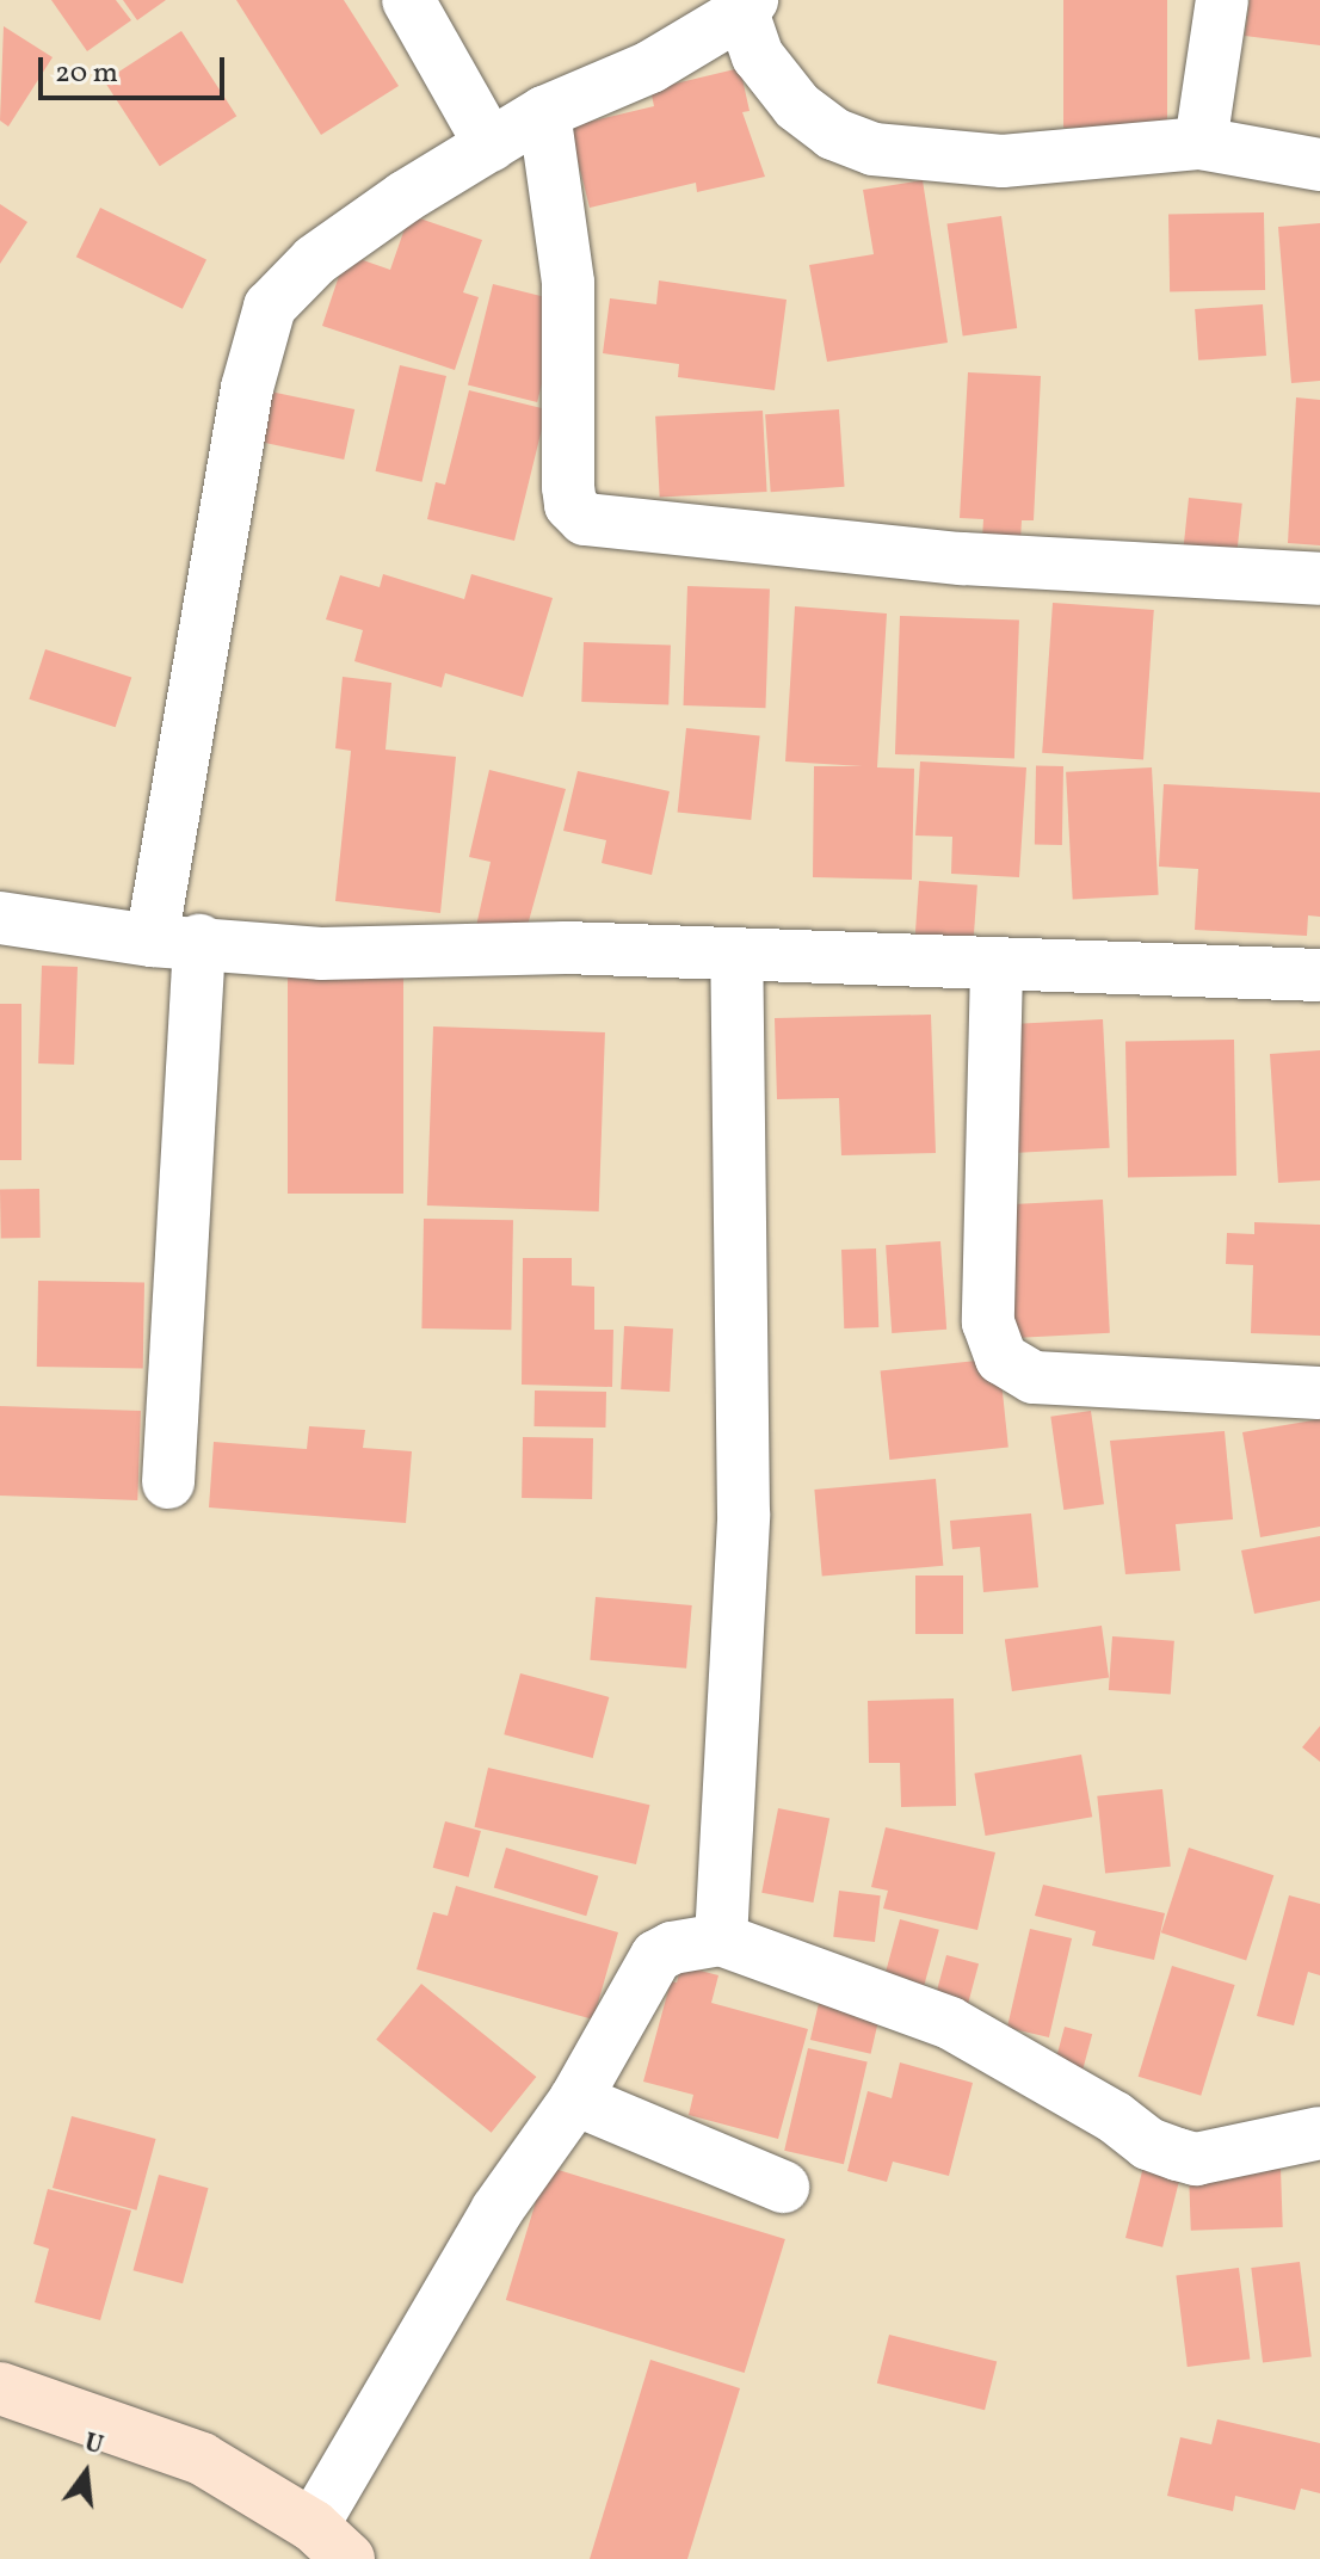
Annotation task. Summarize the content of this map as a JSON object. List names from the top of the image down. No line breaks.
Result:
{"scale_bar":"20 m","north":"top"}
